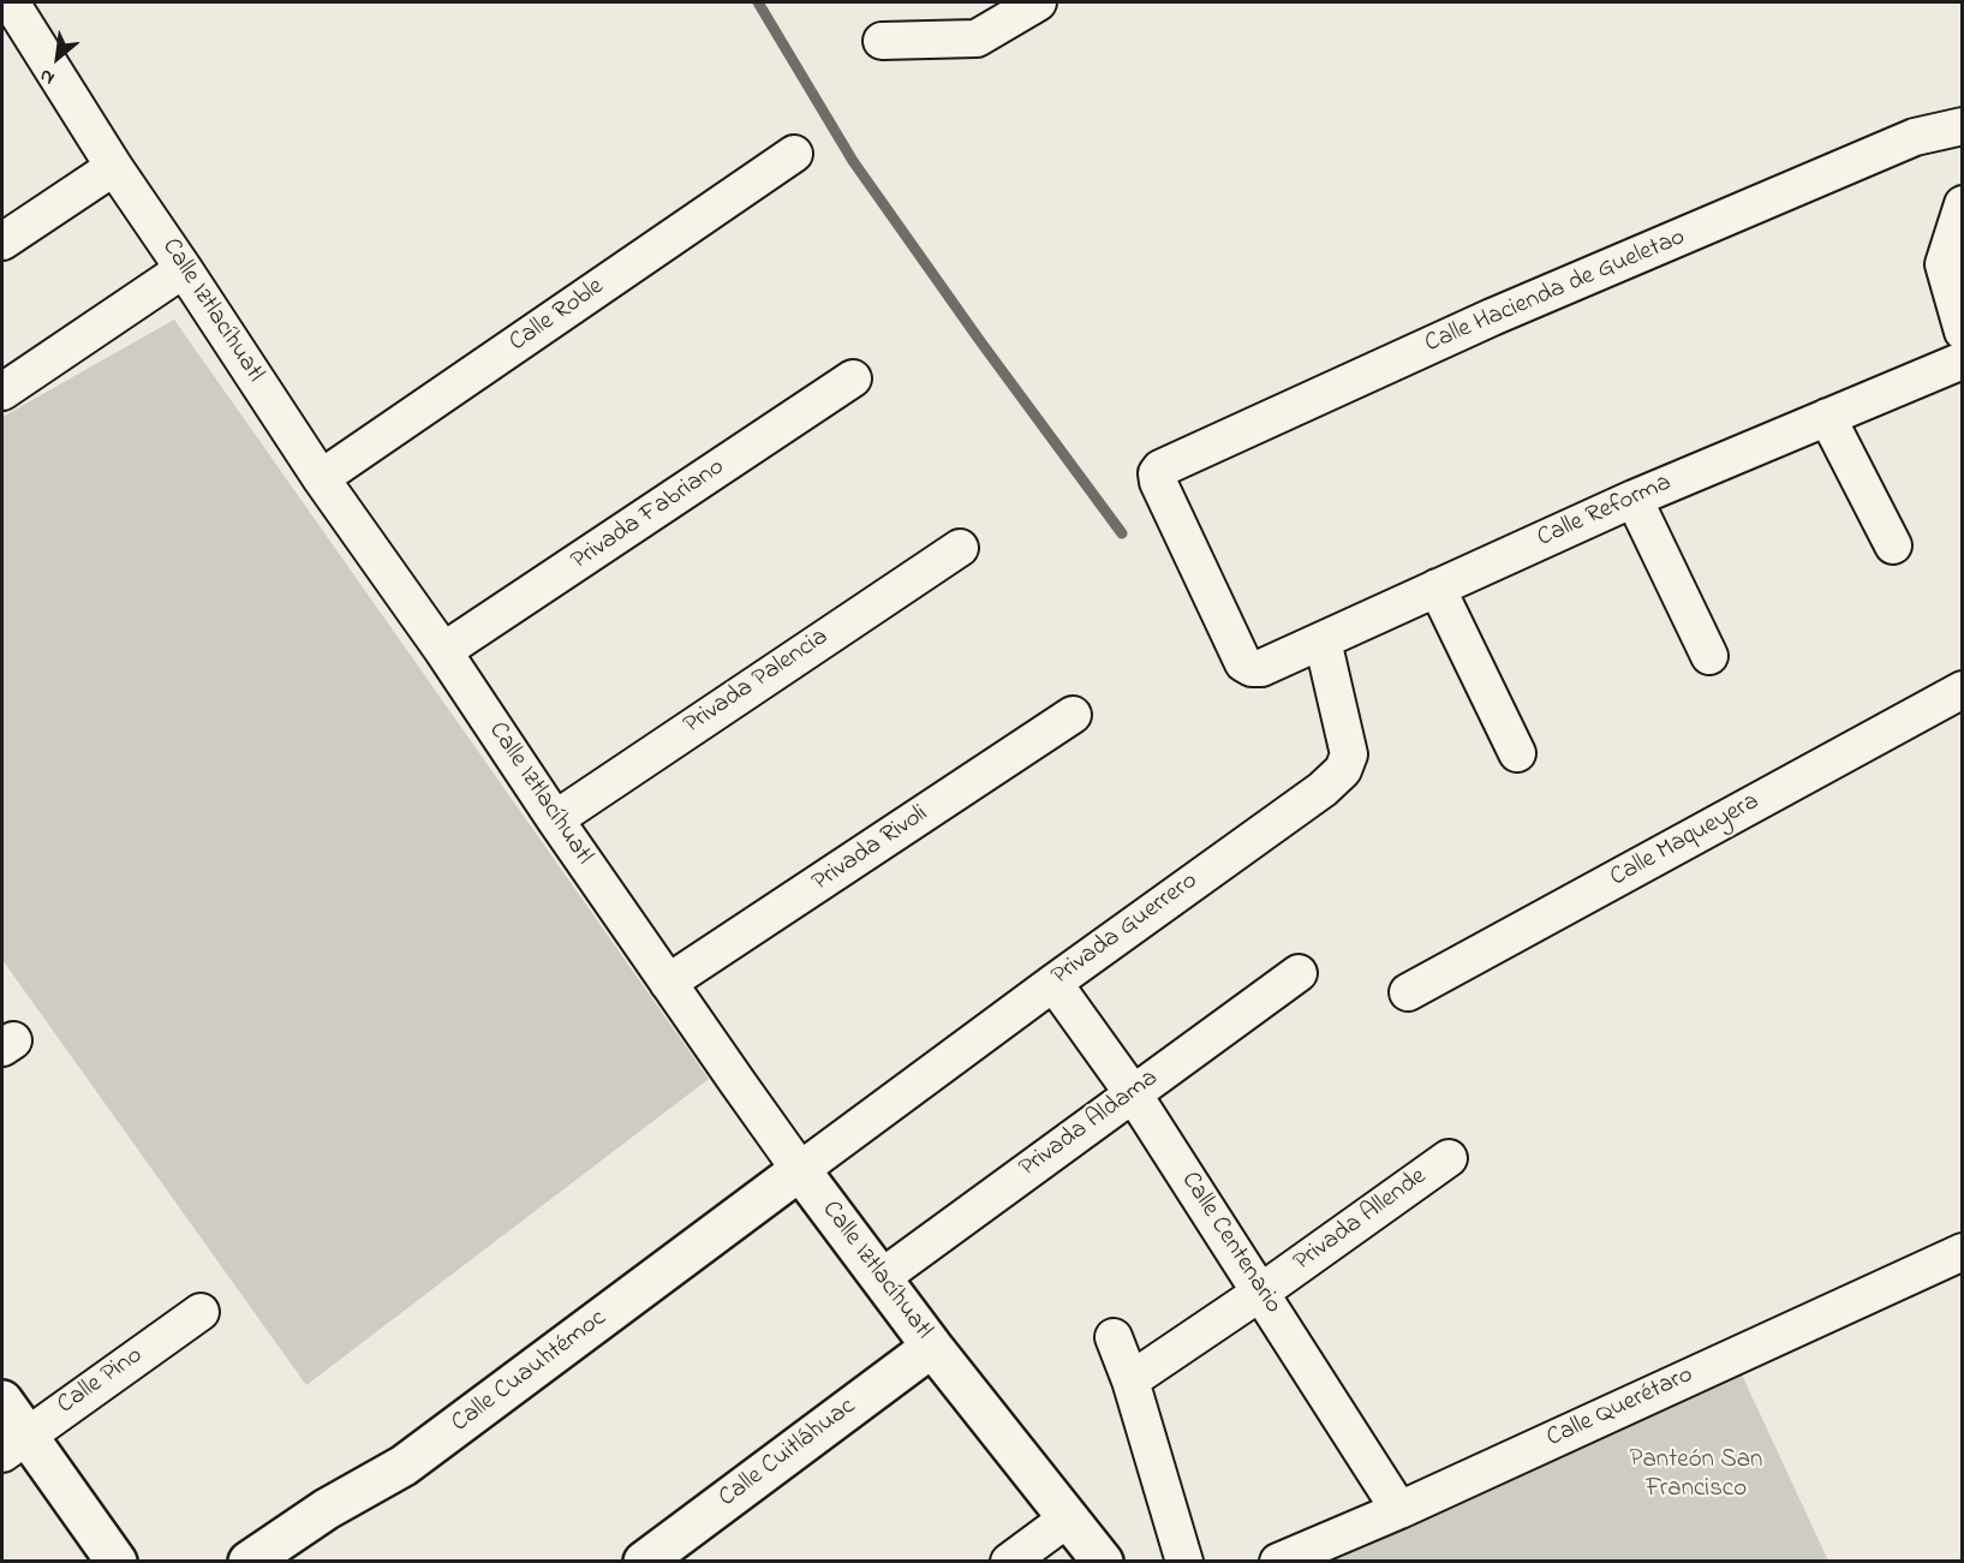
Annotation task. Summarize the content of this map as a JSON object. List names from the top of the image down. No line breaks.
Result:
{"streets":{"street":["Calle Hacienda de Gueletao","Calle Iztlacíhuatl","Calle Roble","Calle Reforma","Privada Fabriano","Privada Palencia","Calle Maqueyera","Privada Rivoli","Privada Guerrero","Privada Aldama","Privada Allende","Calle Centenario","Calle Cuauhtémoc","Calle Pino","Calle Querétaro","Calle Cuitláhuac"]},"crossings":[["Calle Hacienda de Gueletao","Calle Reforma"],["Calle Iztlacíhuatl","Calle Roble"],["Calle Iztlacíhuatl","Privada Fabriano"],["Calle Iztlacíhuatl","Privada Palencia"],["Calle Iztlacíhuatl","Privada Rivoli"],["Calle Iztlacíhuatl","Privada Guerrero"],["Calle Iztlacíhuatl","Privada Aldama"],["Calle Iztlacíhuatl","Calle Cuauhtémoc"],["Calle Iztlacíhuatl","Calle Cuitláhuac"],["Calle Reforma","Privada Guerrero"],["Privada Guerrero","Calle Centenario"],["Privada Guerrero","Calle Cuauhtémoc"],["Privada Aldama","Calle Centenario"],["Privada Allende","Calle Centenario"],["Calle Centenario","Calle Querétaro"]],"parks":["Panteón San Francisco"],"north":"bottom left"}
